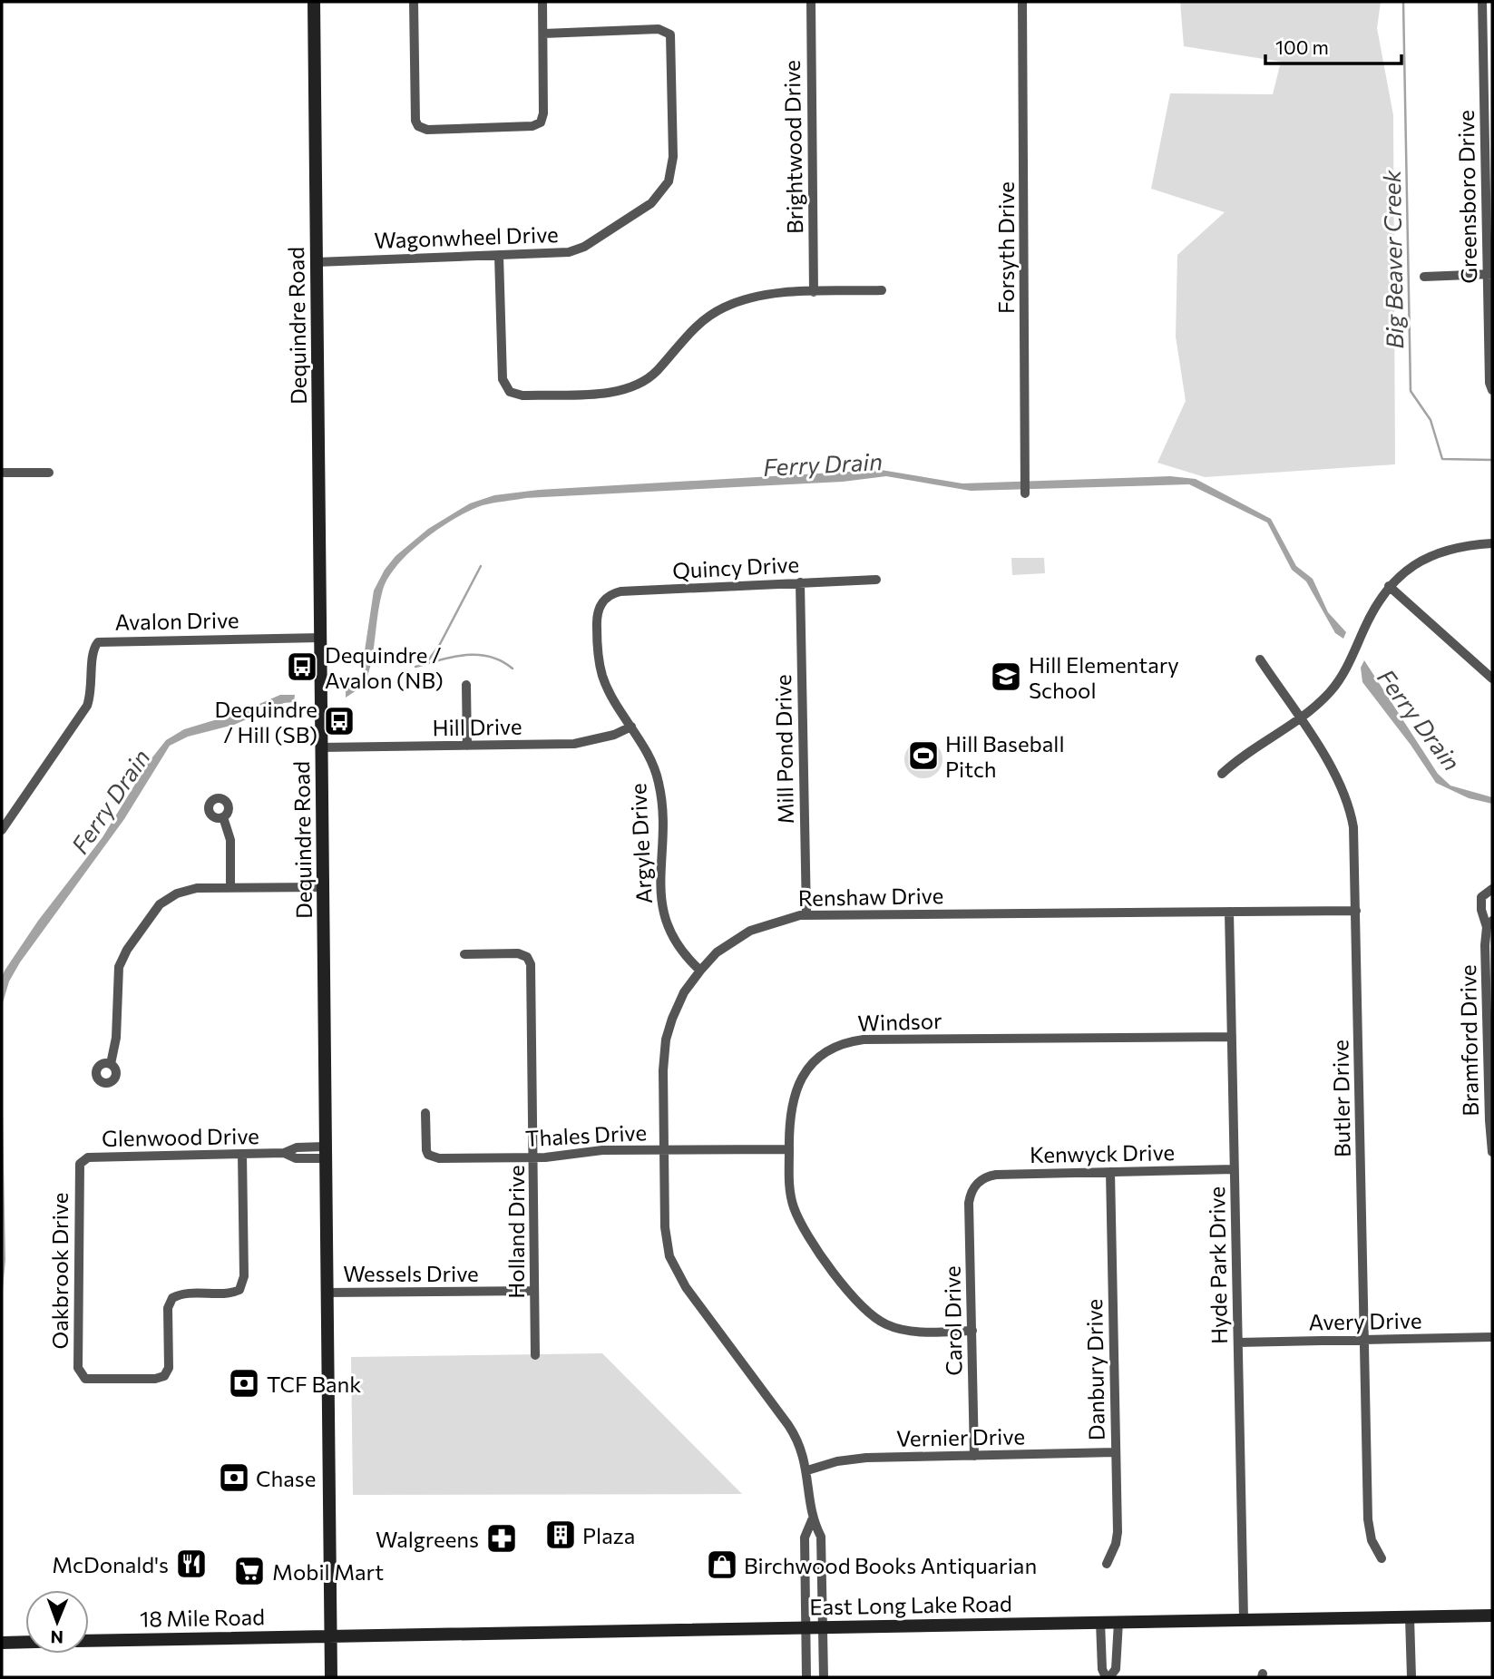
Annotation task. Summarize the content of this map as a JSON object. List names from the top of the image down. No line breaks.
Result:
{"streets":{"main road":["Dequindre Road","East Long Lake Road","18 Mile Road"],"street":["Brightwood Drive","Greensboro Drive","Wagonwheel Drive","Forsyth Drive","Quincy Drive","Avalon Drive","Hill Drive","Mill Pond Drive","Argyle Drive","Renshaw Drive","Windsor","Bramford Drive","Butler Drive","Thales Drive","Glenwood Drive","Kenwyck Drive","Holland Drive","Hyde Park Drive","Oakbrook Drive","Wessels Drive","Carol Drive","Avery Drive","Danbury Drive","Vernier Drive"]},"crossings":[["Wagonwheel Drive","Dequindre Road"],["Dequindre Road","Avalon Drive"],["Dequindre Road","Hill Drive"],["Dequindre Road","Glenwood Drive"],["Dequindre Road","Wessels Drive"],["Dequindre Road","East Long Lake Road"],["Dequindre Road","18 Mile Road"],["Quincy Drive","Mill Pond Drive"],["Quincy Drive","Argyle Drive"],["Hill Drive","Argyle Drive"],["Mill Pond Drive","Renshaw Drive"],["Argyle Drive","Renshaw Drive"],["Renshaw Drive","Butler Drive"],["Renshaw Drive","Thales Drive"],["Renshaw Drive","Hyde Park Drive"],["Renshaw Drive","Vernier Drive"],["Renshaw Drive","East Long Lake Road"],["Windsor","Thales Drive"],["Windsor","Hyde Park Drive"],["Windsor","Carol Drive"],["Butler Drive","Avery Drive"],["Thales Drive","Holland Drive"],["Glenwood Drive","Oakbrook Drive"],["Kenwyck Drive","Hyde Park Drive"],["Kenwyck Drive","Carol Drive"],["Kenwyck Drive","Danbury Drive"],["Holland Drive","Wessels Drive"],["Hyde Park Drive","Avery Drive"],["Hyde Park Drive","East Long Lake Road"],["Carol Drive","Vernier Drive"],["Danbury Drive","Vernier Drive"],["East Long Lake Road","18 Mile Road"]],"water":["Big Beaver Creek","Ferry Drain"],"places":{"bus stop":["Dequindre / Avalon (NB)","Dequindre / Hill (SB)"],"school or university":["Hill Elementary School"],"sports":["Hill Baseball Pitch"],"bank":["TCF Bank","Chase"],"building":["Plaza"],"pharmacy":["Walgreens"],"restaurant":["McDonald's"],"shop":["Birchwood Books Antiquarian"],"supermarket":["Mobil Mart"]},"scale_bar":"100 m","north":"bottom"}
